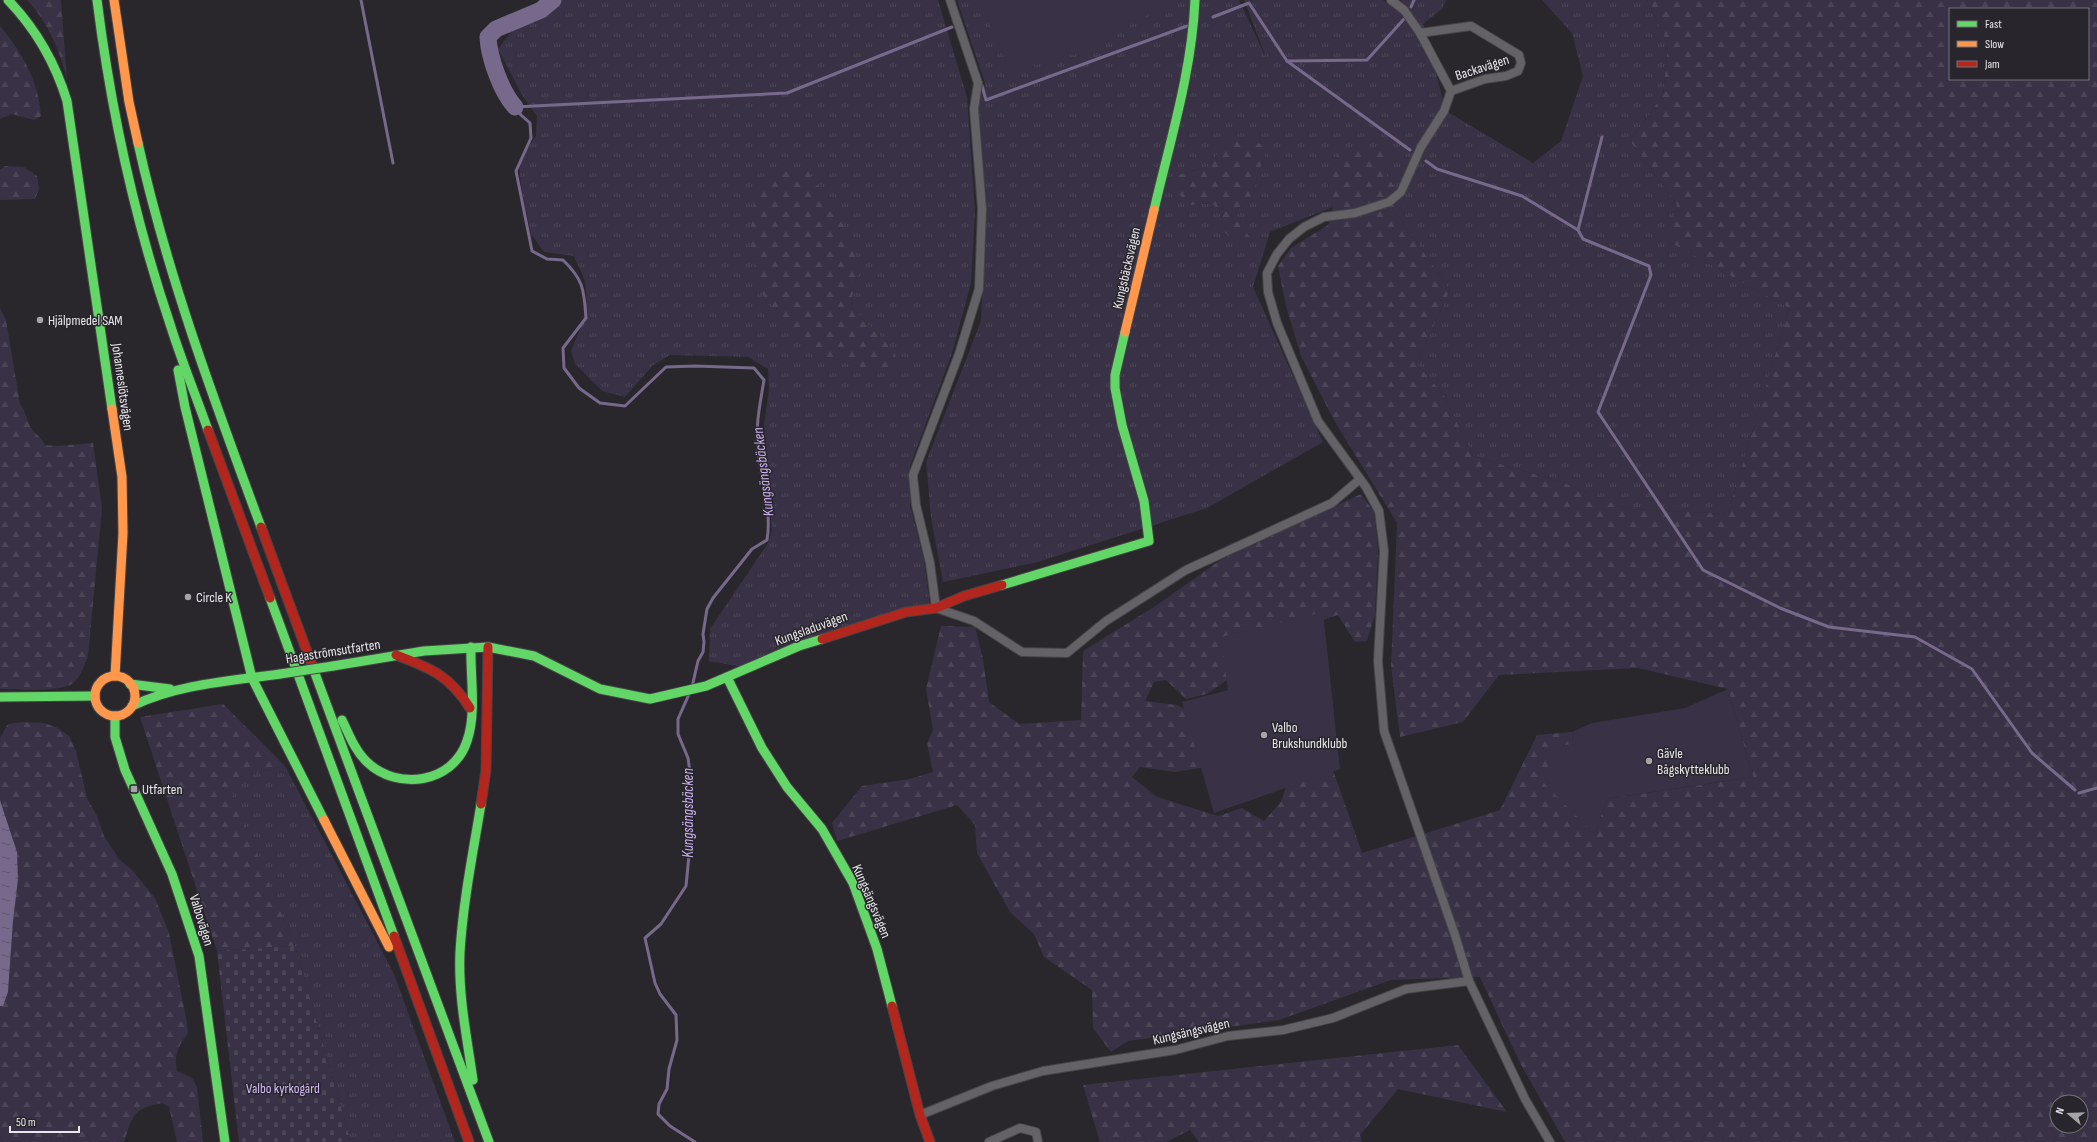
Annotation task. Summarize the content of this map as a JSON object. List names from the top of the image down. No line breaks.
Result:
{"streets":{"main road":["Kungsbäcksvägen","Johanneslötsvägen","Kungsladuvägen","Hagaströmsutfarten","Kungsängsvägen","Valbovägen"],"street":["Backavägen"]},"crossings":[["Kungsbäcksvägen","Kungsladuvägen"],["Johanneslötsvägen","Hagaströmsutfarten"],["Johanneslötsvägen","Valbovägen"],["Kungsladuvägen","Hagaströmsutfarten"],["Kungsladuvägen","Kungsängsvägen"],["Hagaströmsutfarten","Valbovägen"]],"water":["Kungsängsbäcken"],"parks":["Valbo kyrkogård"],"places":{"other":["Hjälpmedel SAM","Circle K","Valbo Brukshundklubb","Gävle Bågskytteklubb"],"transit":["Utfarten"]},"legend":["Fast","Slow","Jam"],"scale_bar":"50 m","north":"left"}
